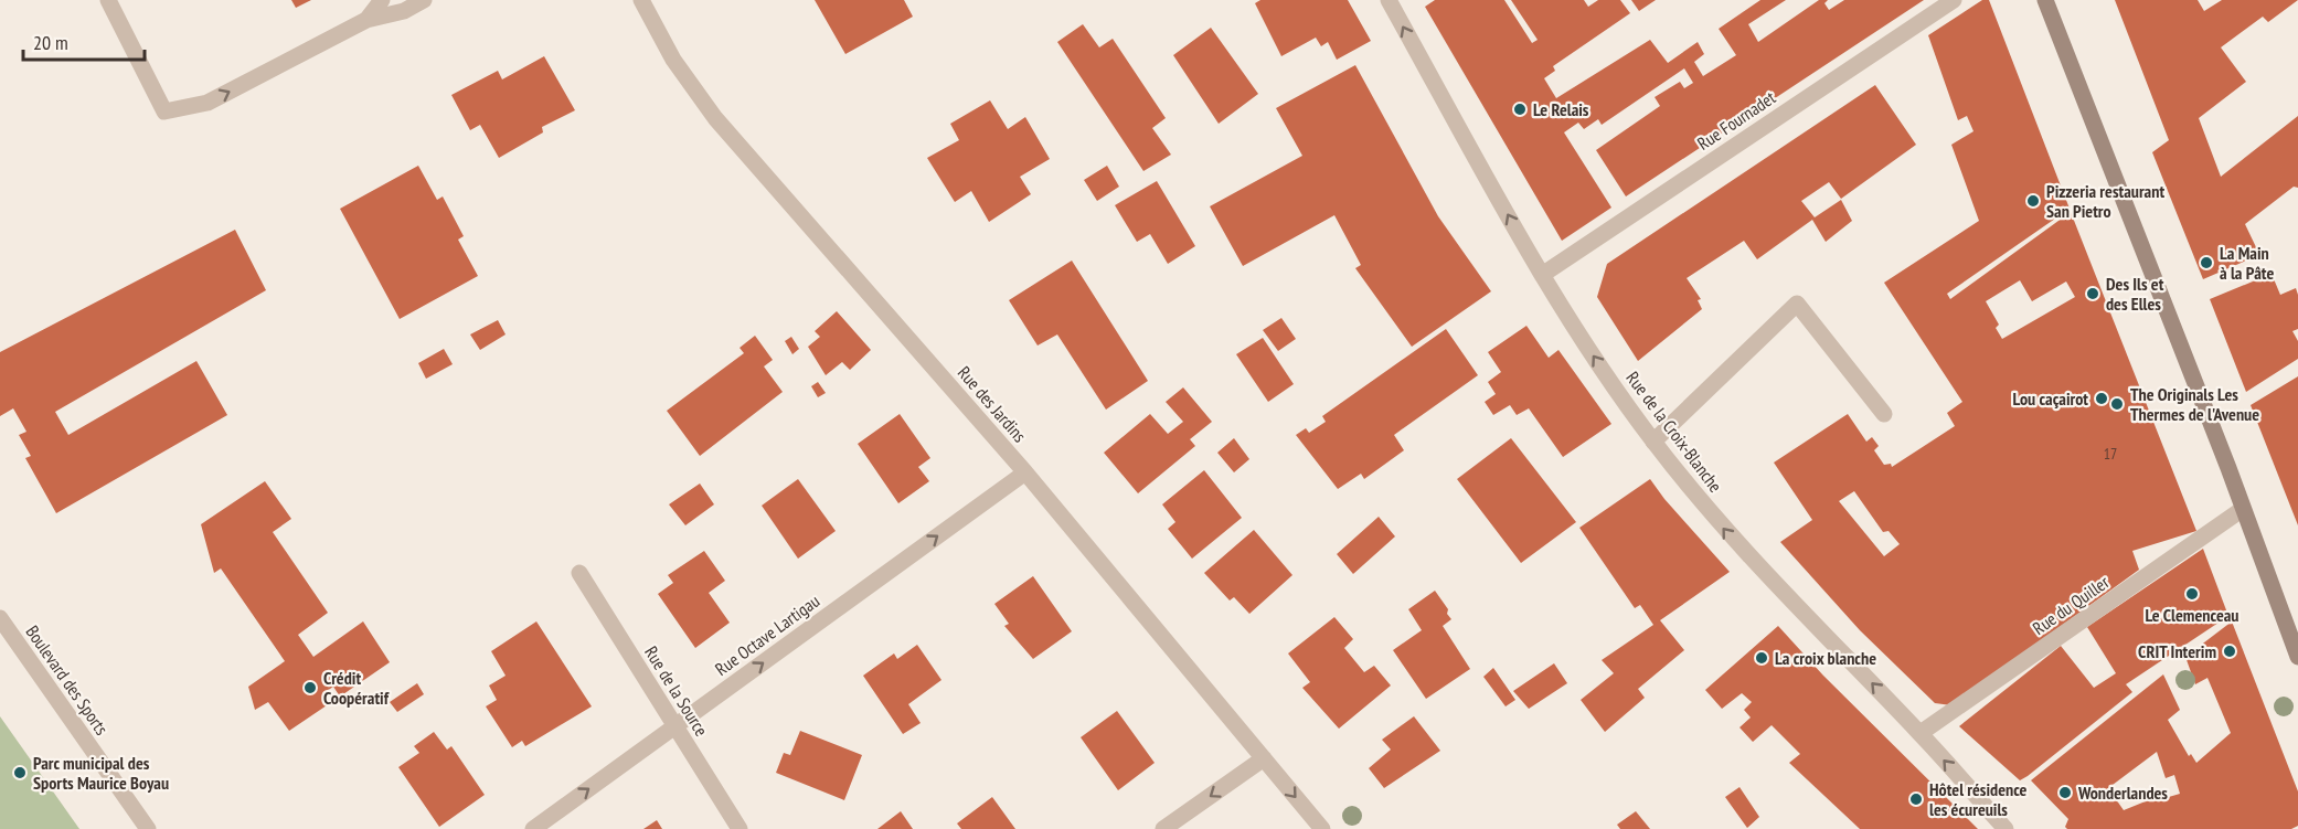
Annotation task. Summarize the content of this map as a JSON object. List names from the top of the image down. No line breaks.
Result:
{"streets":{"street":["Rue Fournadet","Rue des Jardins","Rue de la Croix-Blanche","Rue du Quiller","Rue Octave Lartigau","Boulevard des Sports","Rue de la Source"]},"crossings":[["Rue Fournadet","Rue de la Croix-Blanche"],["Rue des Jardins","Rue Octave Lartigau"],["Rue de la Croix-Blanche","Rue du Quiller"],["Rue Octave Lartigau","Rue de la Source"]],"one_way":["Rue de la Croix-Blanche","Rue Octave Lartigau"],"places":["Le Relais","Pizzeria restaurant San Pietro","La Main à la Pâte","Des Ils et des Elles","Lou caçairot","The Originals Les Thermes de l'Avenue","Le Clemenceau","CRIT Interim","La croix blanche","Crédit Coopératif","Parc municipal des Sports Maurice Boyau","Wonderlandes","Hôtel résidence les écureuils"],"house_numbers":["17"],"scale_bar":"20 m"}
